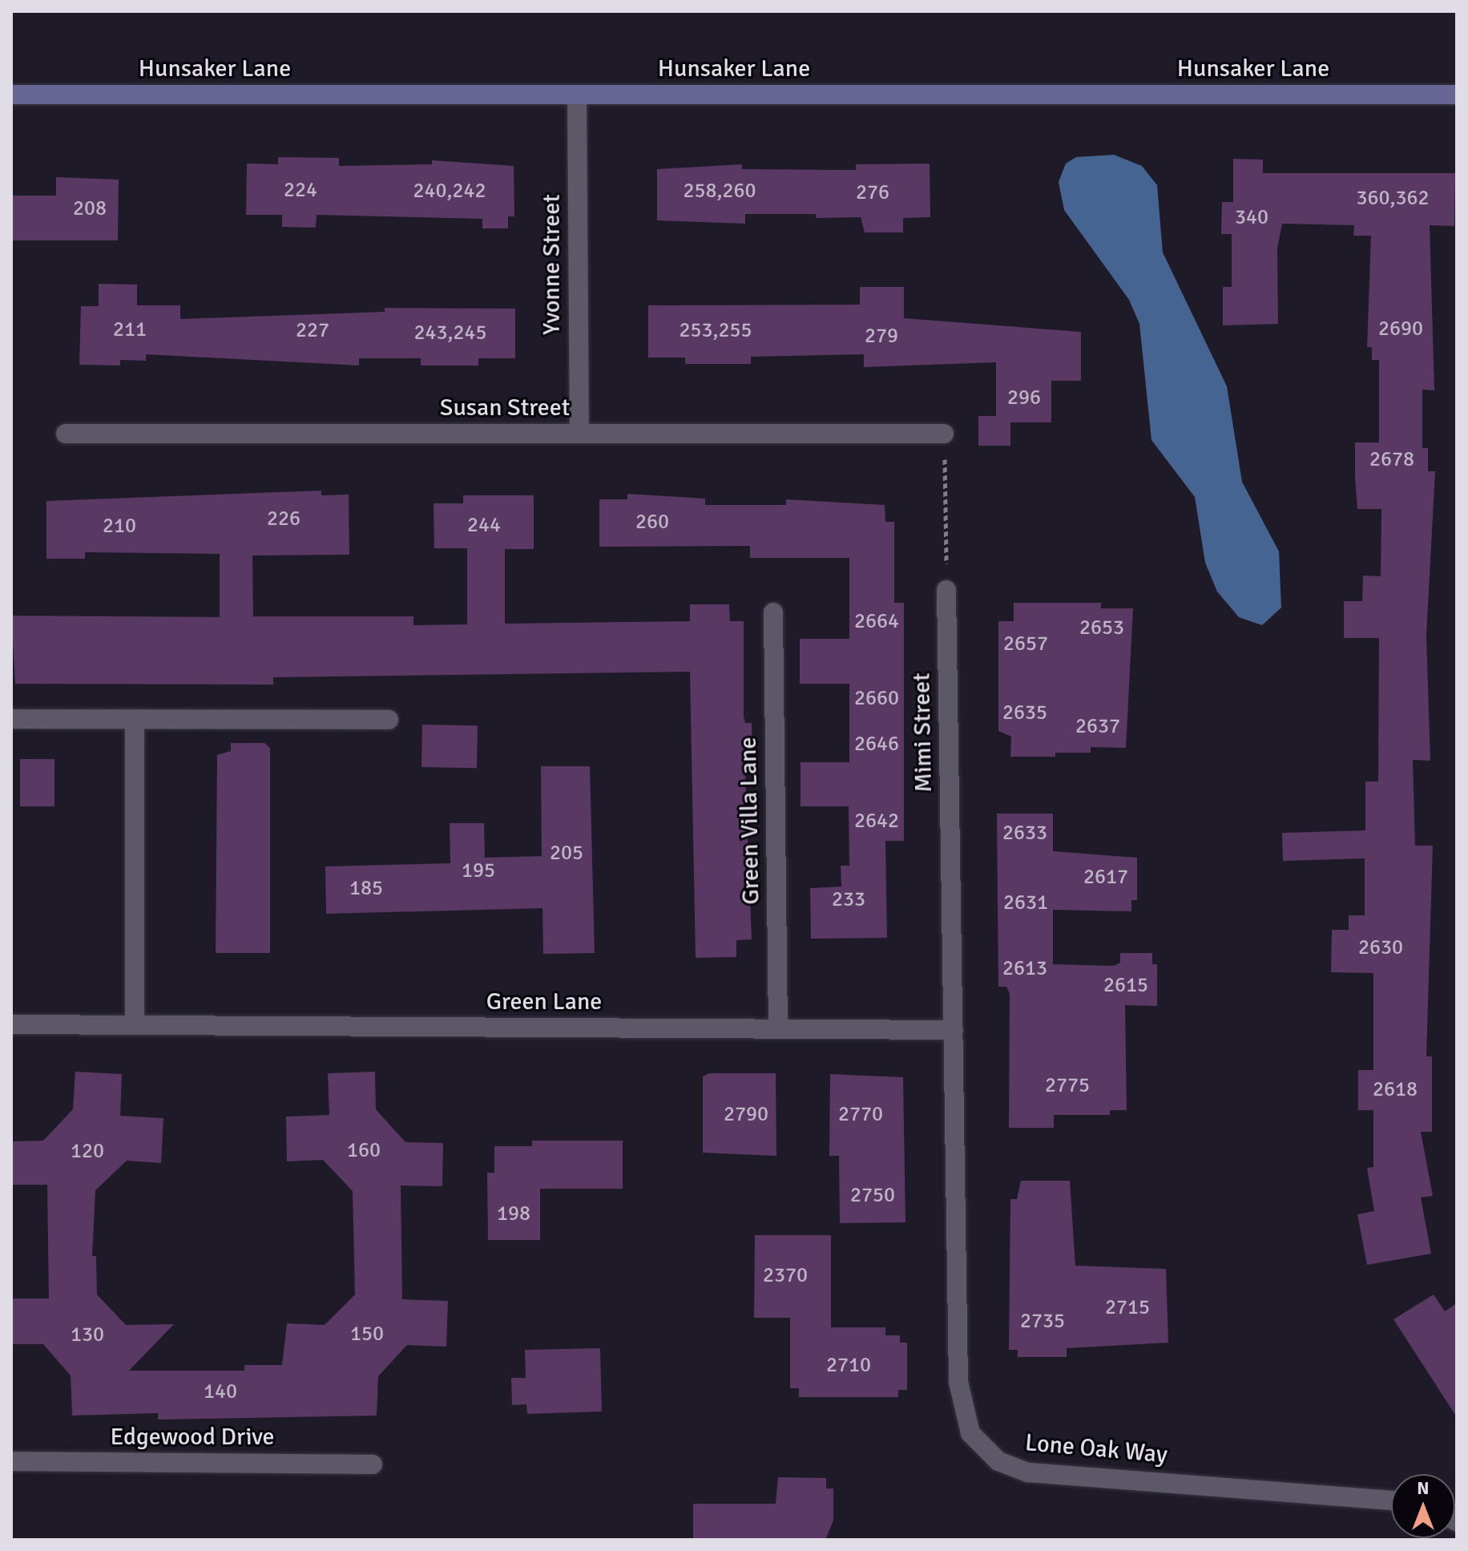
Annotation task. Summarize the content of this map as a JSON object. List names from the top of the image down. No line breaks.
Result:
{"streets":{"street":["Hunsaker Lane","Yvonne Street","Susan Street","Mimi Street","Green Villa Lane","Green Lane","Edgewood Drive","Lone Oak Way"]},"crossings":[["Hunsaker Lane","Yvonne Street"],["Yvonne Street","Susan Street"],["Mimi Street","Green Lane"],["Mimi Street","Lone Oak Way"],["Green Villa Lane","Green Lane"],["Green Lane","Lone Oak Way"]],"house_numbers":["224","240,242","258,260","276","360,362","208","340","2690","211","227","253,255","243,245","279","296","2678","226","260","244","210","2664","2653","2657","2660","2635","2637","2646","2642","2633","205","195","2617","185","233","2631","2630","2613","2615","2775","2618","2790","2770","160","120","2750","198","2370","2715","2735","150","130","2710","140"],"north":"top"}
